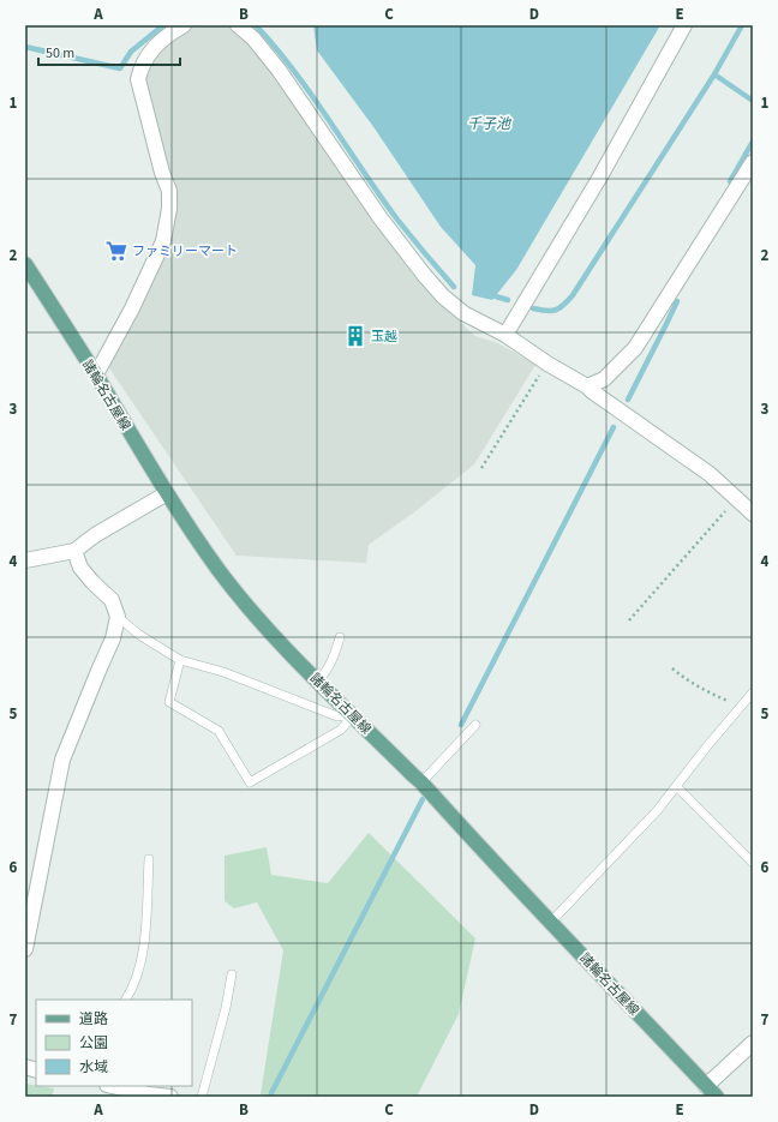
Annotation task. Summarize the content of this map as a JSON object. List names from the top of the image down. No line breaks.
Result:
{"streets":{"main road":["諸輪名古屋線"]},"water":["千子池"],"places":{"supermarket":["ファミリーマート"],"building":["玉越"]},"legend":["道路","公園","水域"],"scale_bar":"50 m","grid":{"columns":["A","B","C","D","E"],"rows":["1","2","3","4","5","6","7"]}}
